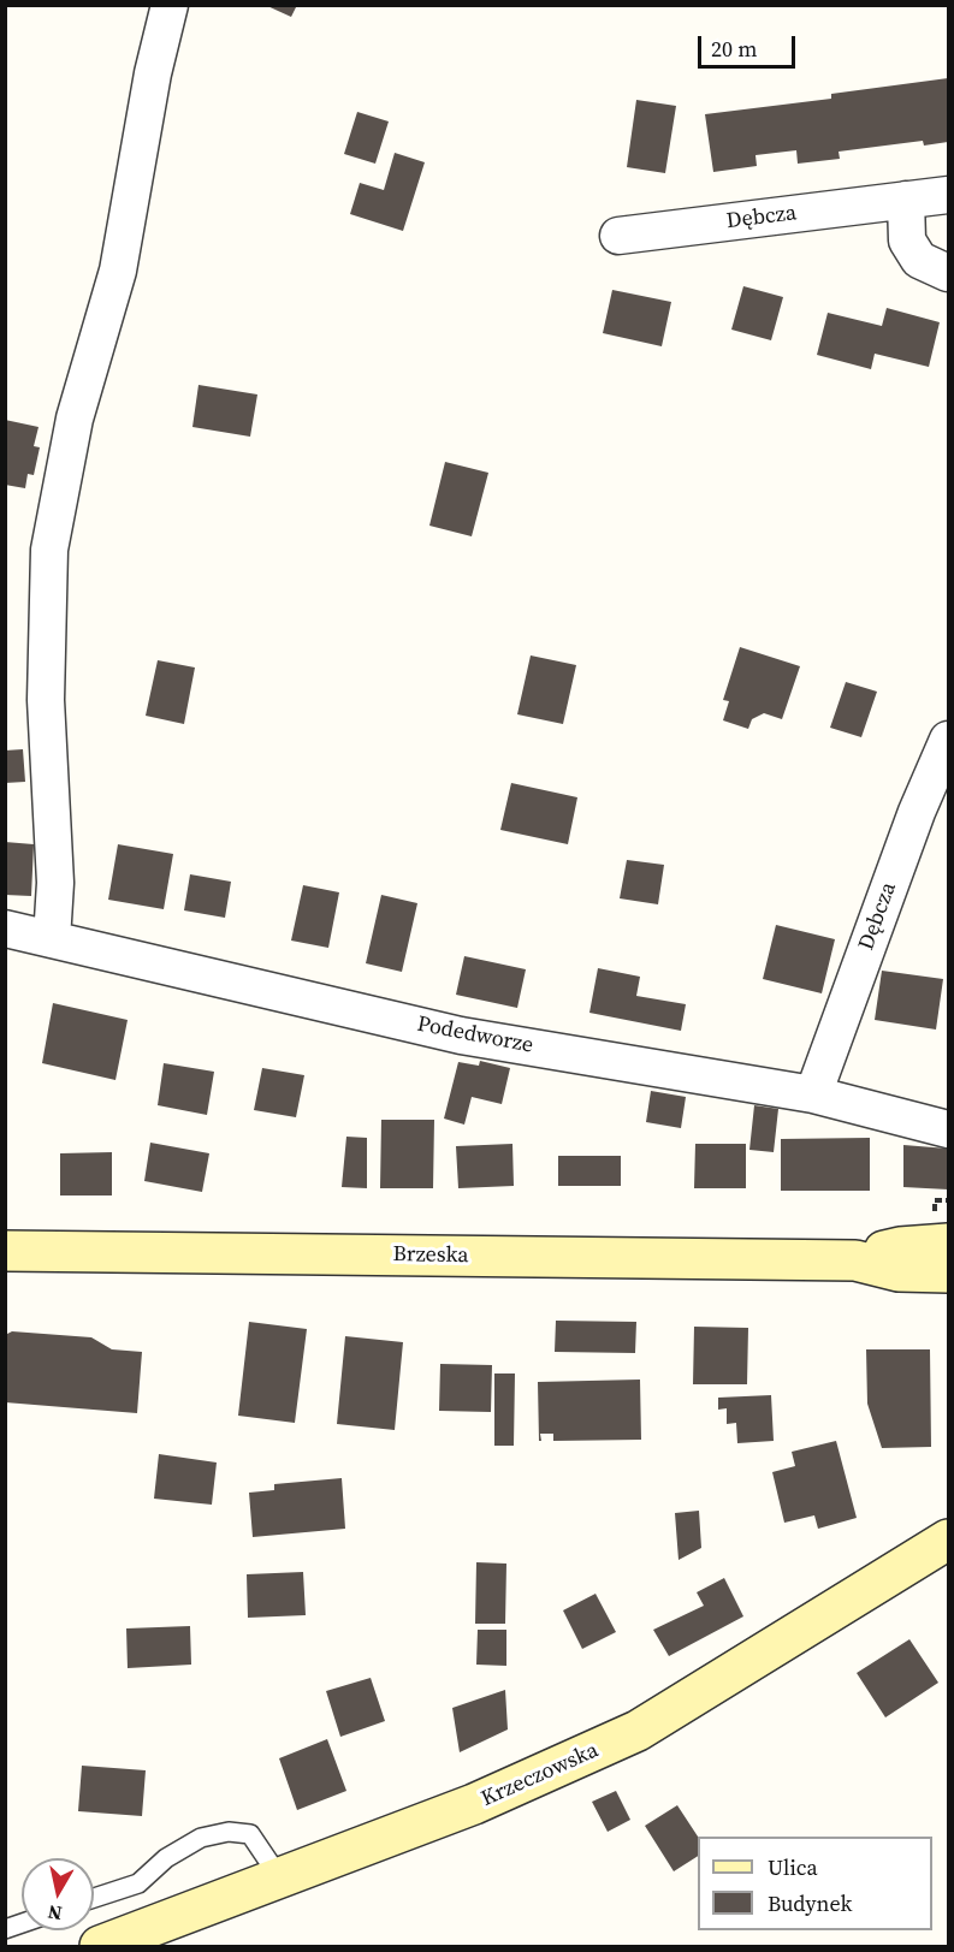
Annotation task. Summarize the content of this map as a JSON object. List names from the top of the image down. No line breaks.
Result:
{"streets":{"main road":["Brzeska","Krzeczowska"],"street":["Dębcza","Podedworze"]},"crossings":[["Dębcza","Podedworze"]],"legend":["Ulica","Budynek"],"scale_bar":"20 m","north":"bottom"}
